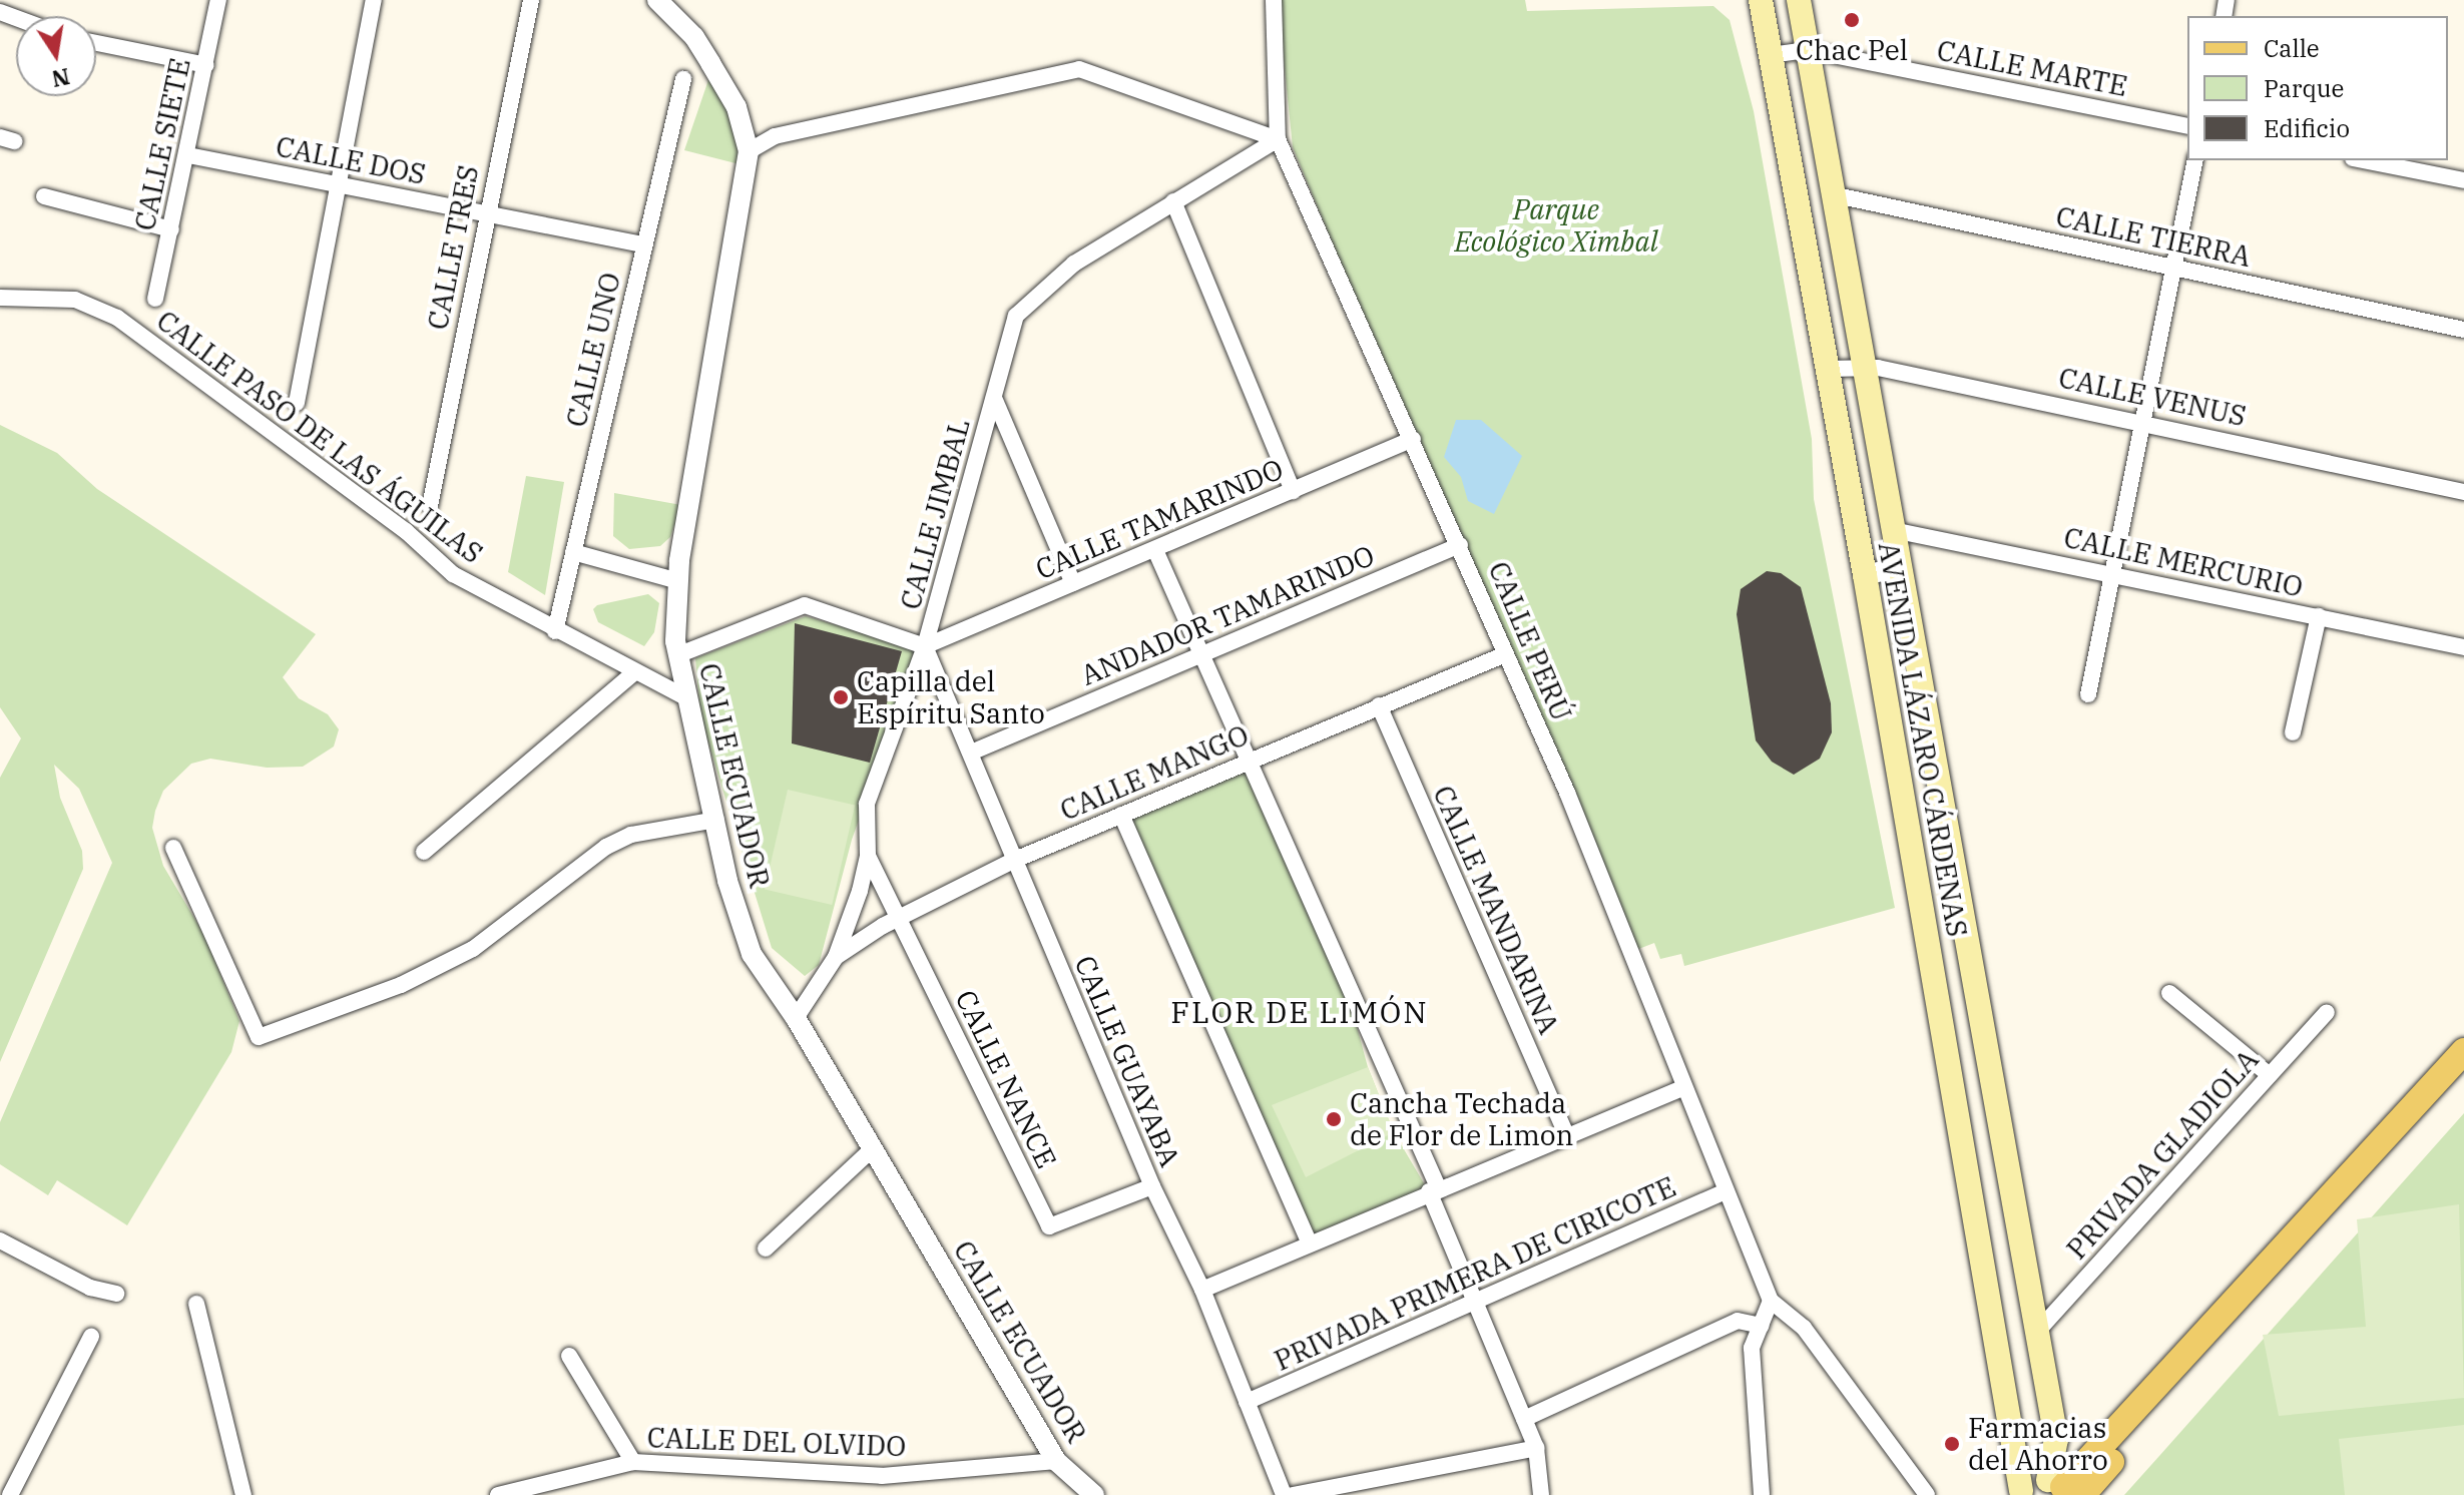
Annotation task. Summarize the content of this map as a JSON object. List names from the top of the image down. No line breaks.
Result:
{"streets":{"main road":["AVENIDA LÁZARO CÁRDENAS"],"street":["CALLE MARTE","CALLE SIETE","CALLE DOS","CALLE TIERRA","CALLE TRES","CALLE UNO","CALLE VENUS","CALLE PASO DE LAS ÁGUILAS","CALLE JIMBAL","CALLE TAMARINDO","CALLE MERCURIO","ANDADOR TAMARINDO","CALLE PERÚ","CALLE MANGO","CALLE ECUADOR","CALLE MANDARINA","CALLE GUAYABA","CALLE NANCE","PRIVADA GLADIOLA","PRIVADA PRIMERA DE CIRICOTE","CALLE DEL OLVIDO"]},"crossings":[["CALLE MARTE","AVENIDA LÁZARO CÁRDENAS"],["CALLE SIETE","CALLE DOS"],["CALLE DOS","CALLE TRES"],["CALLE DOS","CALLE UNO"],["CALLE TIERRA","AVENIDA LÁZARO CÁRDENAS"],["CALLE UNO","CALLE PASO DE LAS ÁGUILAS"],["CALLE VENUS","AVENIDA LÁZARO CÁRDENAS"],["CALLE PASO DE LAS ÁGUILAS","CALLE ECUADOR"],["CALLE JIMBAL","CALLE TAMARINDO"],["CALLE JIMBAL","CALLE PERÚ"],["CALLE JIMBAL","CALLE MANGO"],["CALLE JIMBAL","CALLE ECUADOR"],["CALLE JIMBAL","CALLE GUAYABA"],["CALLE JIMBAL","CALLE NANCE"],["CALLE TAMARINDO","CALLE PERÚ"],["CALLE TAMARINDO","CALLE GUAYABA"],["CALLE MERCURIO","AVENIDA LÁZARO CÁRDENAS"],["ANDADOR TAMARINDO","CALLE PERÚ"],["ANDADOR TAMARINDO","CALLE GUAYABA"],["CALLE PERÚ","CALLE MANGO"],["CALLE PERÚ","PRIVADA PRIMERA DE CIRICOTE"],["AVENIDA LÁZARO CÁRDENAS","PRIVADA GLADIOLA"],["CALLE MANGO","CALLE MANDARINA"],["CALLE MANGO","CALLE GUAYABA"],["CALLE MANGO","CALLE NANCE"],["CALLE ECUADOR","CALLE DEL OLVIDO"],["CALLE GUAYABA","CALLE NANCE"],["CALLE GUAYABA","PRIVADA PRIMERA DE CIRICOTE"]],"districts":["FLOR DE LIMÓN"],"parks":["Parque Ecológico Ximbal"],"places":["Chac Pel","Capilla del Espíritu Santo","Cancha Techada de Flor de Limon","Farmacias del Ahorro"],"legend":["Calle","Parque","Edificio"],"north":"bottom"}
